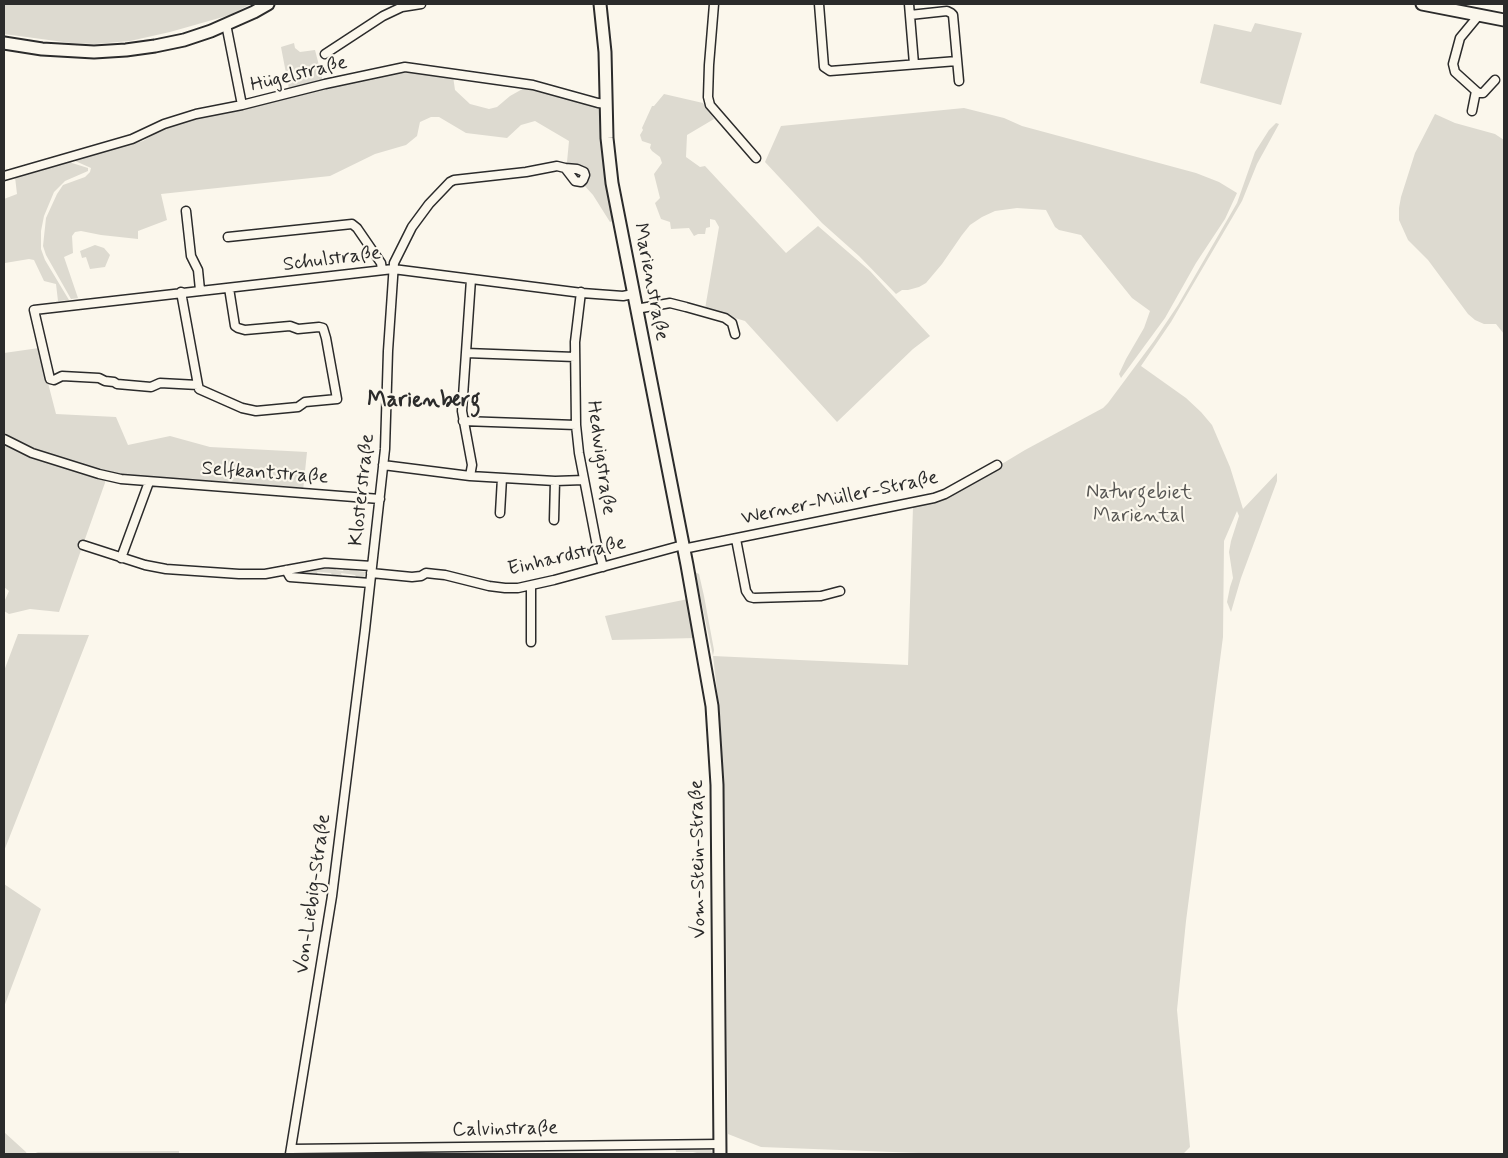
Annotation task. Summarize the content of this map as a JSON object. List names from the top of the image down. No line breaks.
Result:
{"streets":{"main road":["Marienstraße","Vom-Stein-Straße"],"street":["Hügelstraße","Schulstraße","Hedwigstraße","Selfkantstraße","Klosterstraße","Werner-Müller-Straße","Einhardstraße","Von-Liebig-Straße","Calvinstraße"]},"crossings":[["Hügelstraße","Marienstraße"],["Schulstraße","Marienstraße"],["Schulstraße","Hedwigstraße"],["Schulstraße","Klosterstraße"],["Marienstraße","Werner-Müller-Straße"],["Marienstraße","Einhardstraße"],["Marienstraße","Vom-Stein-Straße"],["Hedwigstraße","Einhardstraße"],["Selfkantstraße","Klosterstraße"],["Klosterstraße","Einhardstraße"],["Klosterstraße","Von-Liebig-Straße"],["Werner-Müller-Straße","Einhardstraße"],["Vom-Stein-Straße","Calvinstraße"],["Von-Liebig-Straße","Calvinstraße"]],"districts":["Marienberg"],"parks":["Naturgebiet Mariental"]}
